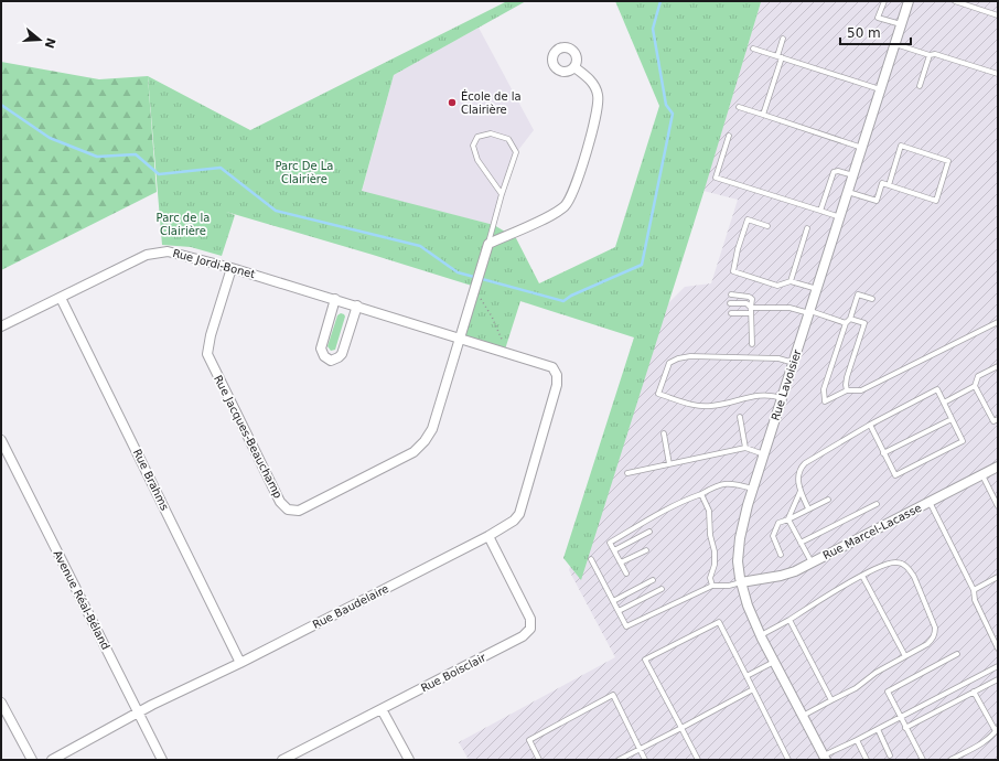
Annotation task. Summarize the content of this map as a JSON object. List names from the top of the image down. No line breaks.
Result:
{"streets":{"street":["Rue Jordi-Bonet","Rue Lavoisier","Rue Jacques-Beauchamp","Rue Brahms","Rue Marcel-Lacasse","Avenue Réal-Béland","Rue Baudelaire","Rue Boisclair"]},"crossings":[["Rue Jordi-Bonet","Rue Jacques-Beauchamp"],["Rue Jordi-Bonet","Rue Brahms"],["Rue Jordi-Bonet","Rue Baudelaire"],["Rue Lavoisier","Rue Marcel-Lacasse"],["Rue Brahms","Rue Baudelaire"],["Avenue Réal-Béland","Rue Baudelaire"],["Rue Baudelaire","Rue Boisclair"]],"parks":["Parc De La Clairière","Parc de la Clairière"],"places":["École de la Clairière"],"scale_bar":"50 m","north":"right"}
